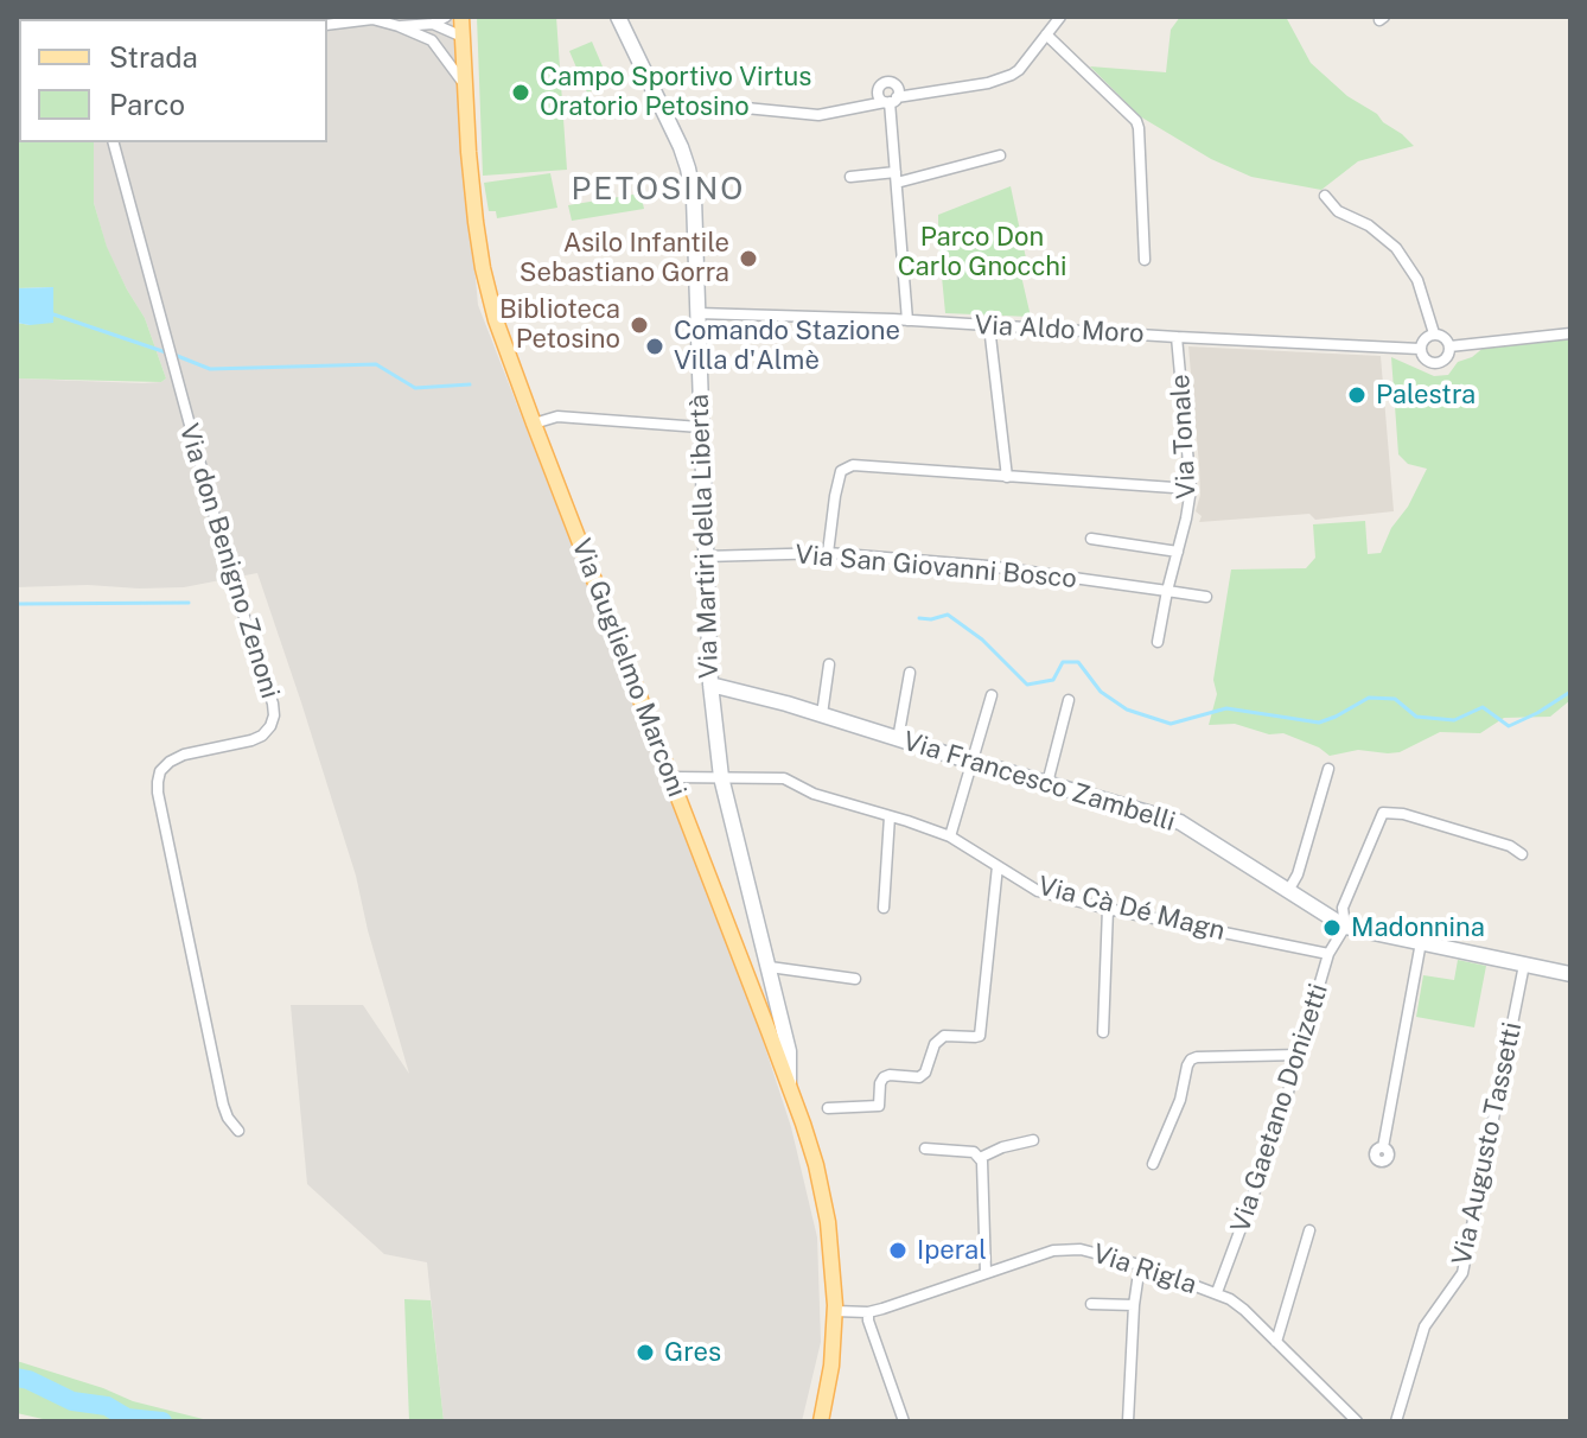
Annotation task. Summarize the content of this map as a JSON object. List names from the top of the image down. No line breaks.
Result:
{"streets":{"main road":["Via Guglielmo Marconi"],"street":["Via Aldo Moro","Via Tonale","Via Martiri della Libertà","Via don Benigno Zenoni","Via San Giovanni Bosco","Via Francesco Zambelli","Via Cà Dé Magn","Via Gaetano Donizetti","Via Augusto Tassetti","Via Rigla"]},"crossings":[["Via Aldo Moro","Via Tonale"],["Via Aldo Moro","Via Martiri della Libertà"],["Via Tonale","Via San Giovanni Bosco"],["Via Martiri della Libertà","Via San Giovanni Bosco"],["Via Martiri della Libertà","Via Guglielmo Marconi"],["Via Martiri della Libertà","Via Francesco Zambelli"],["Via Martiri della Libertà","Via Cà Dé Magn"],["Via Guglielmo Marconi","Via Cà Dé Magn"],["Via Guglielmo Marconi","Via Rigla"],["Via Francesco Zambelli","Via Gaetano Donizetti"],["Via Francesco Zambelli","Via Augusto Tassetti"],["Via Cà Dé Magn","Via Gaetano Donizetti"],["Via Gaetano Donizetti","Via Rigla"]],"districts":["PETOSINO"],"parks":["Parco Don Carlo Gnocchi"],"places":["Campo Sportivo Virtus Oratorio Petosino","Asilo Infantile Sebastiano Gorra","Biblioteca Petosino","Comando Stazione Villa d'Almè","Palestra","Madonnina","Iperal","Gres"],"legend":["Strada","Parco"]}
